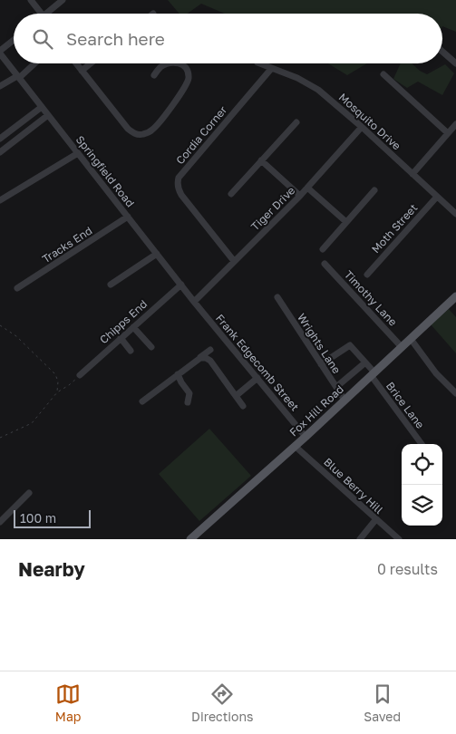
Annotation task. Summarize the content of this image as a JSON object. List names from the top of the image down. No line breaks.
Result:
{"streets":{"main road":["Fox Hill Road"],"street":["Mosquito Drive","Cordia Corner","Springfield Road","Tiger Drive","Moth Street","Tracks End","Timothy Lane","Chipps End","Wrights Lane","Frank Edgecomb Street","Brice Lane","Blue Berry Hill"]},"crossings":[["Mosquito Drive","Cordia Corner"],["Mosquito Drive","Tiger Drive"],["Mosquito Drive","Moth Street"],["Cordia Corner","Tiger Drive"],["Springfield Road","Tiger Drive"],["Springfield Road","Tracks End"],["Springfield Road","Chipps End"],["Springfield Road","Frank Edgecomb Street"],["Tiger Drive","Frank Edgecomb Street"],["Timothy Lane","Fox Hill Road"],["Wrights Lane","Brice Lane"],["Wrights Lane","Fox Hill Road"],["Frank Edgecomb Street","Fox Hill Road"],["Brice Lane","Fox Hill Road"],["Fox Hill Road","Blue Berry Hill"]],"scale_bar":"100 m","page":{"search":"Search here","scale":"100 m","heading":["Nearby","0 results"],"nav":["Map","Directions","Saved"]}}
